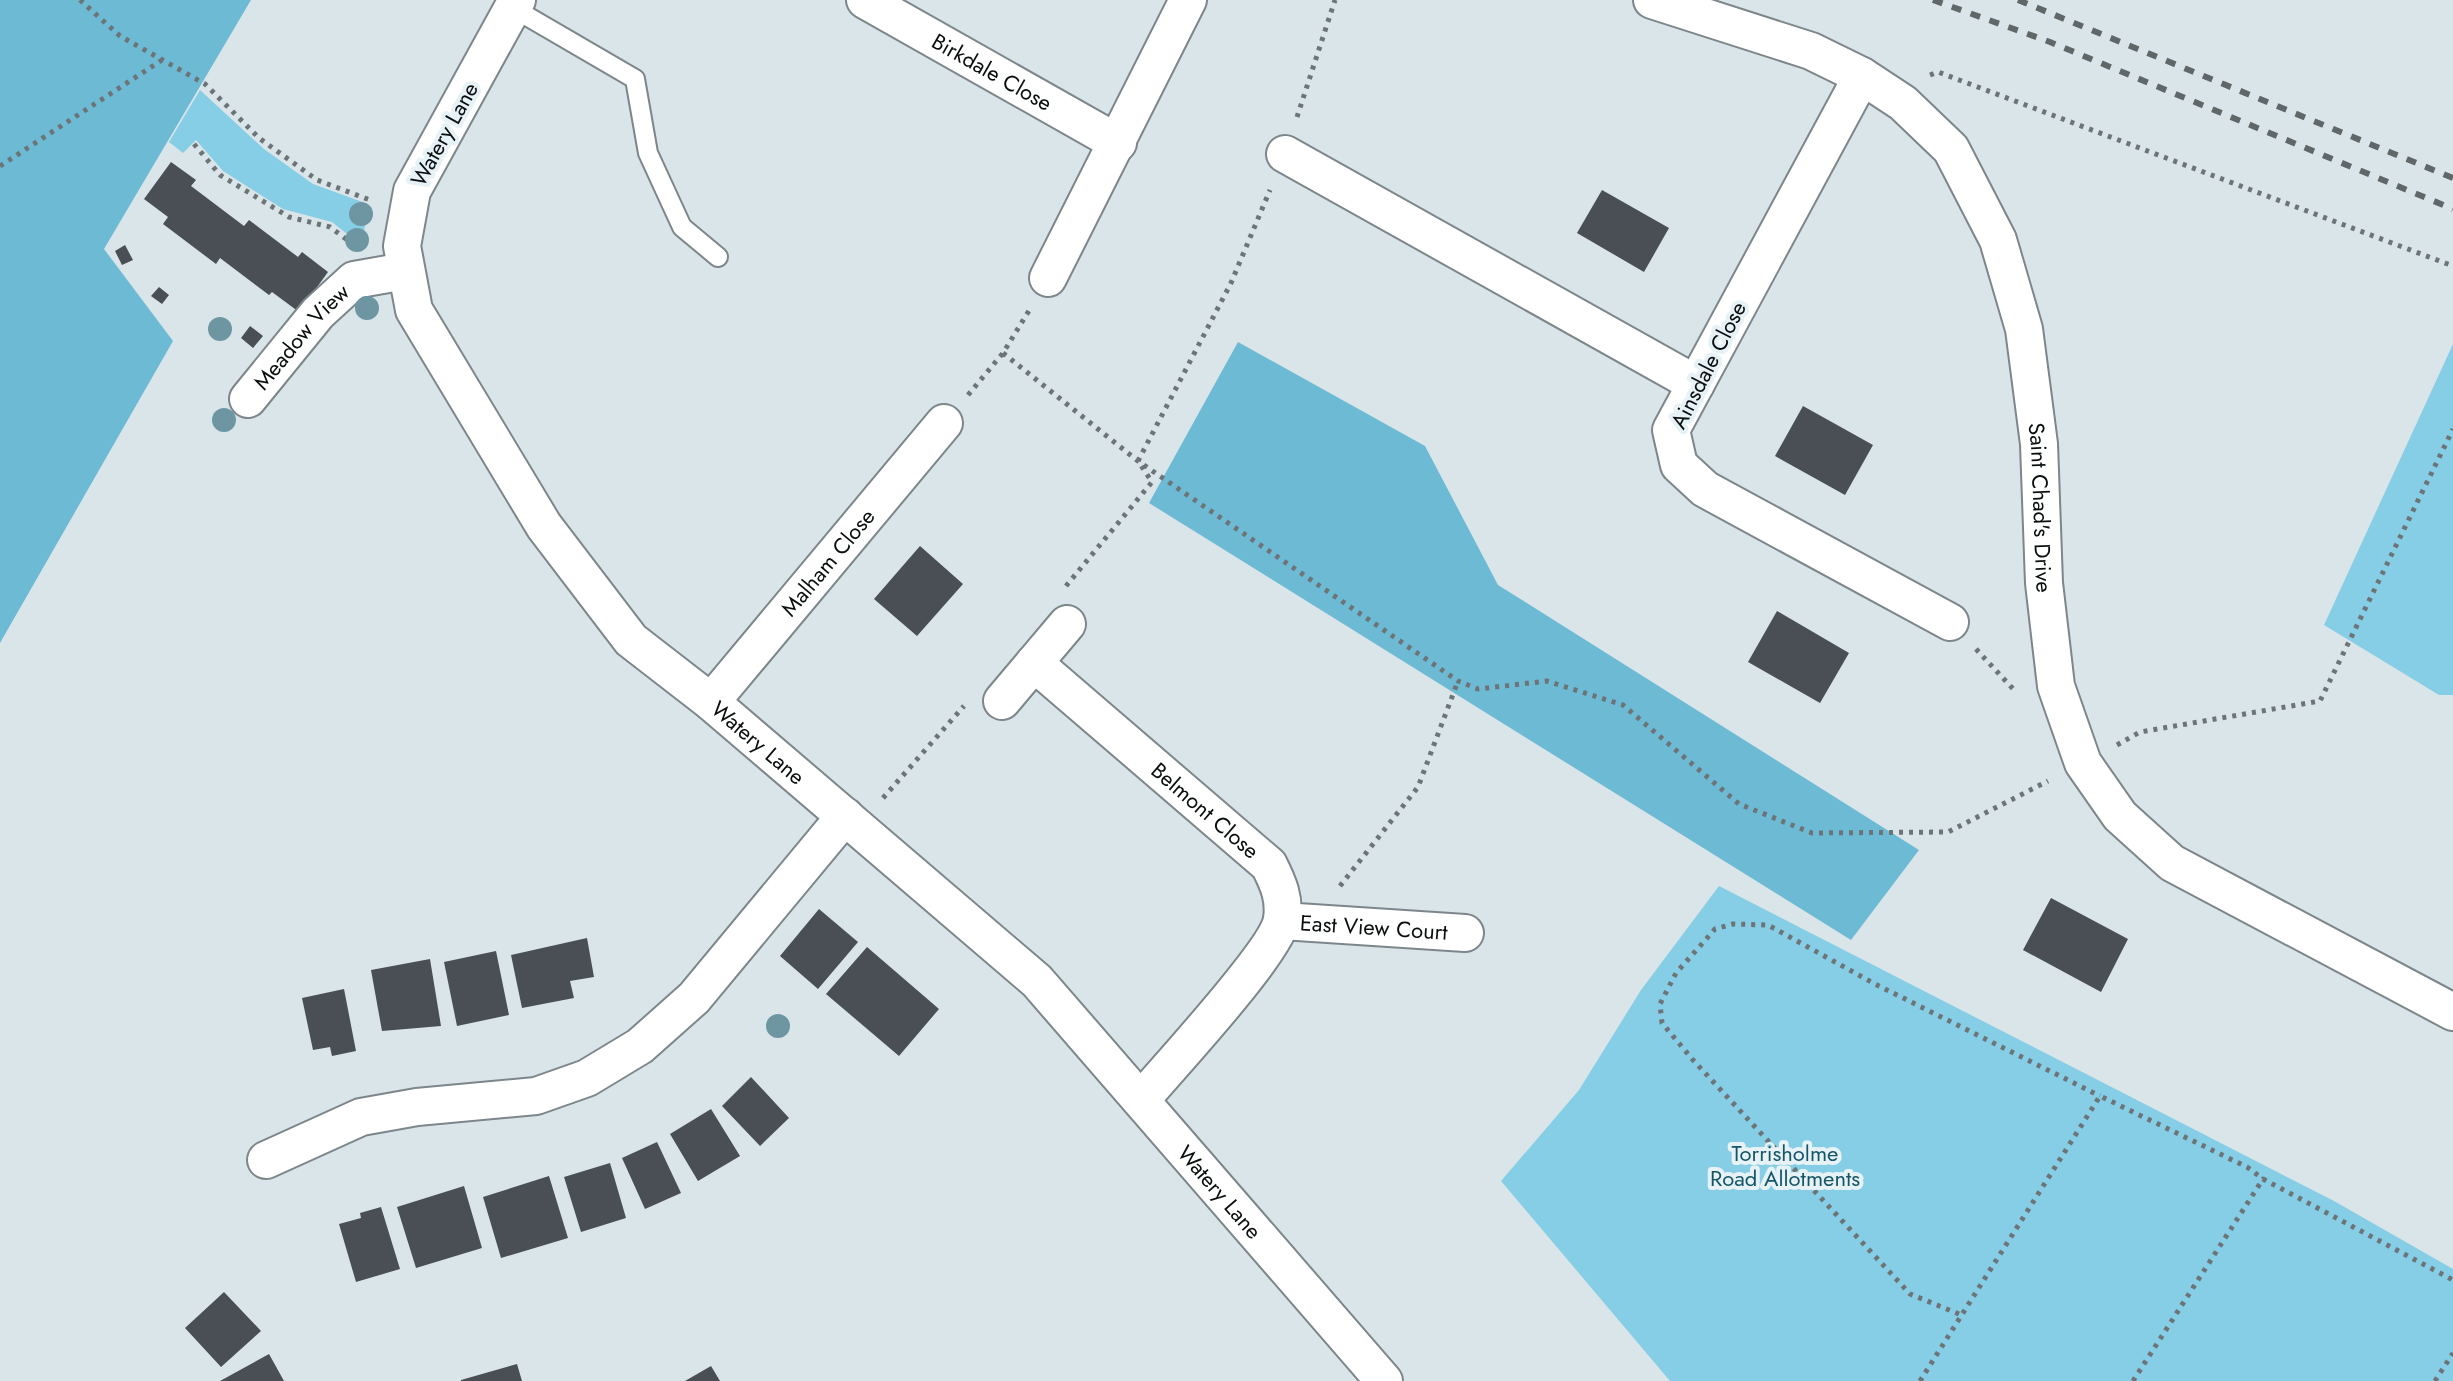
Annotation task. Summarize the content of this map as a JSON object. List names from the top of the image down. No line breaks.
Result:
{"streets":{"street":["Birkdale Close","Watery Lane","Meadow View","Ainsdale Close","Saint Chad's Drive","Malham Close","Belmont Close","East View Court"]},"crossings":[["Watery Lane","Meadow View"],["Watery Lane","Malham Close"],["Ainsdale Close","Saint Chad's Drive"],["Belmont Close","East View Court"]],"parks":["Torrisholme Road Allotments"]}
